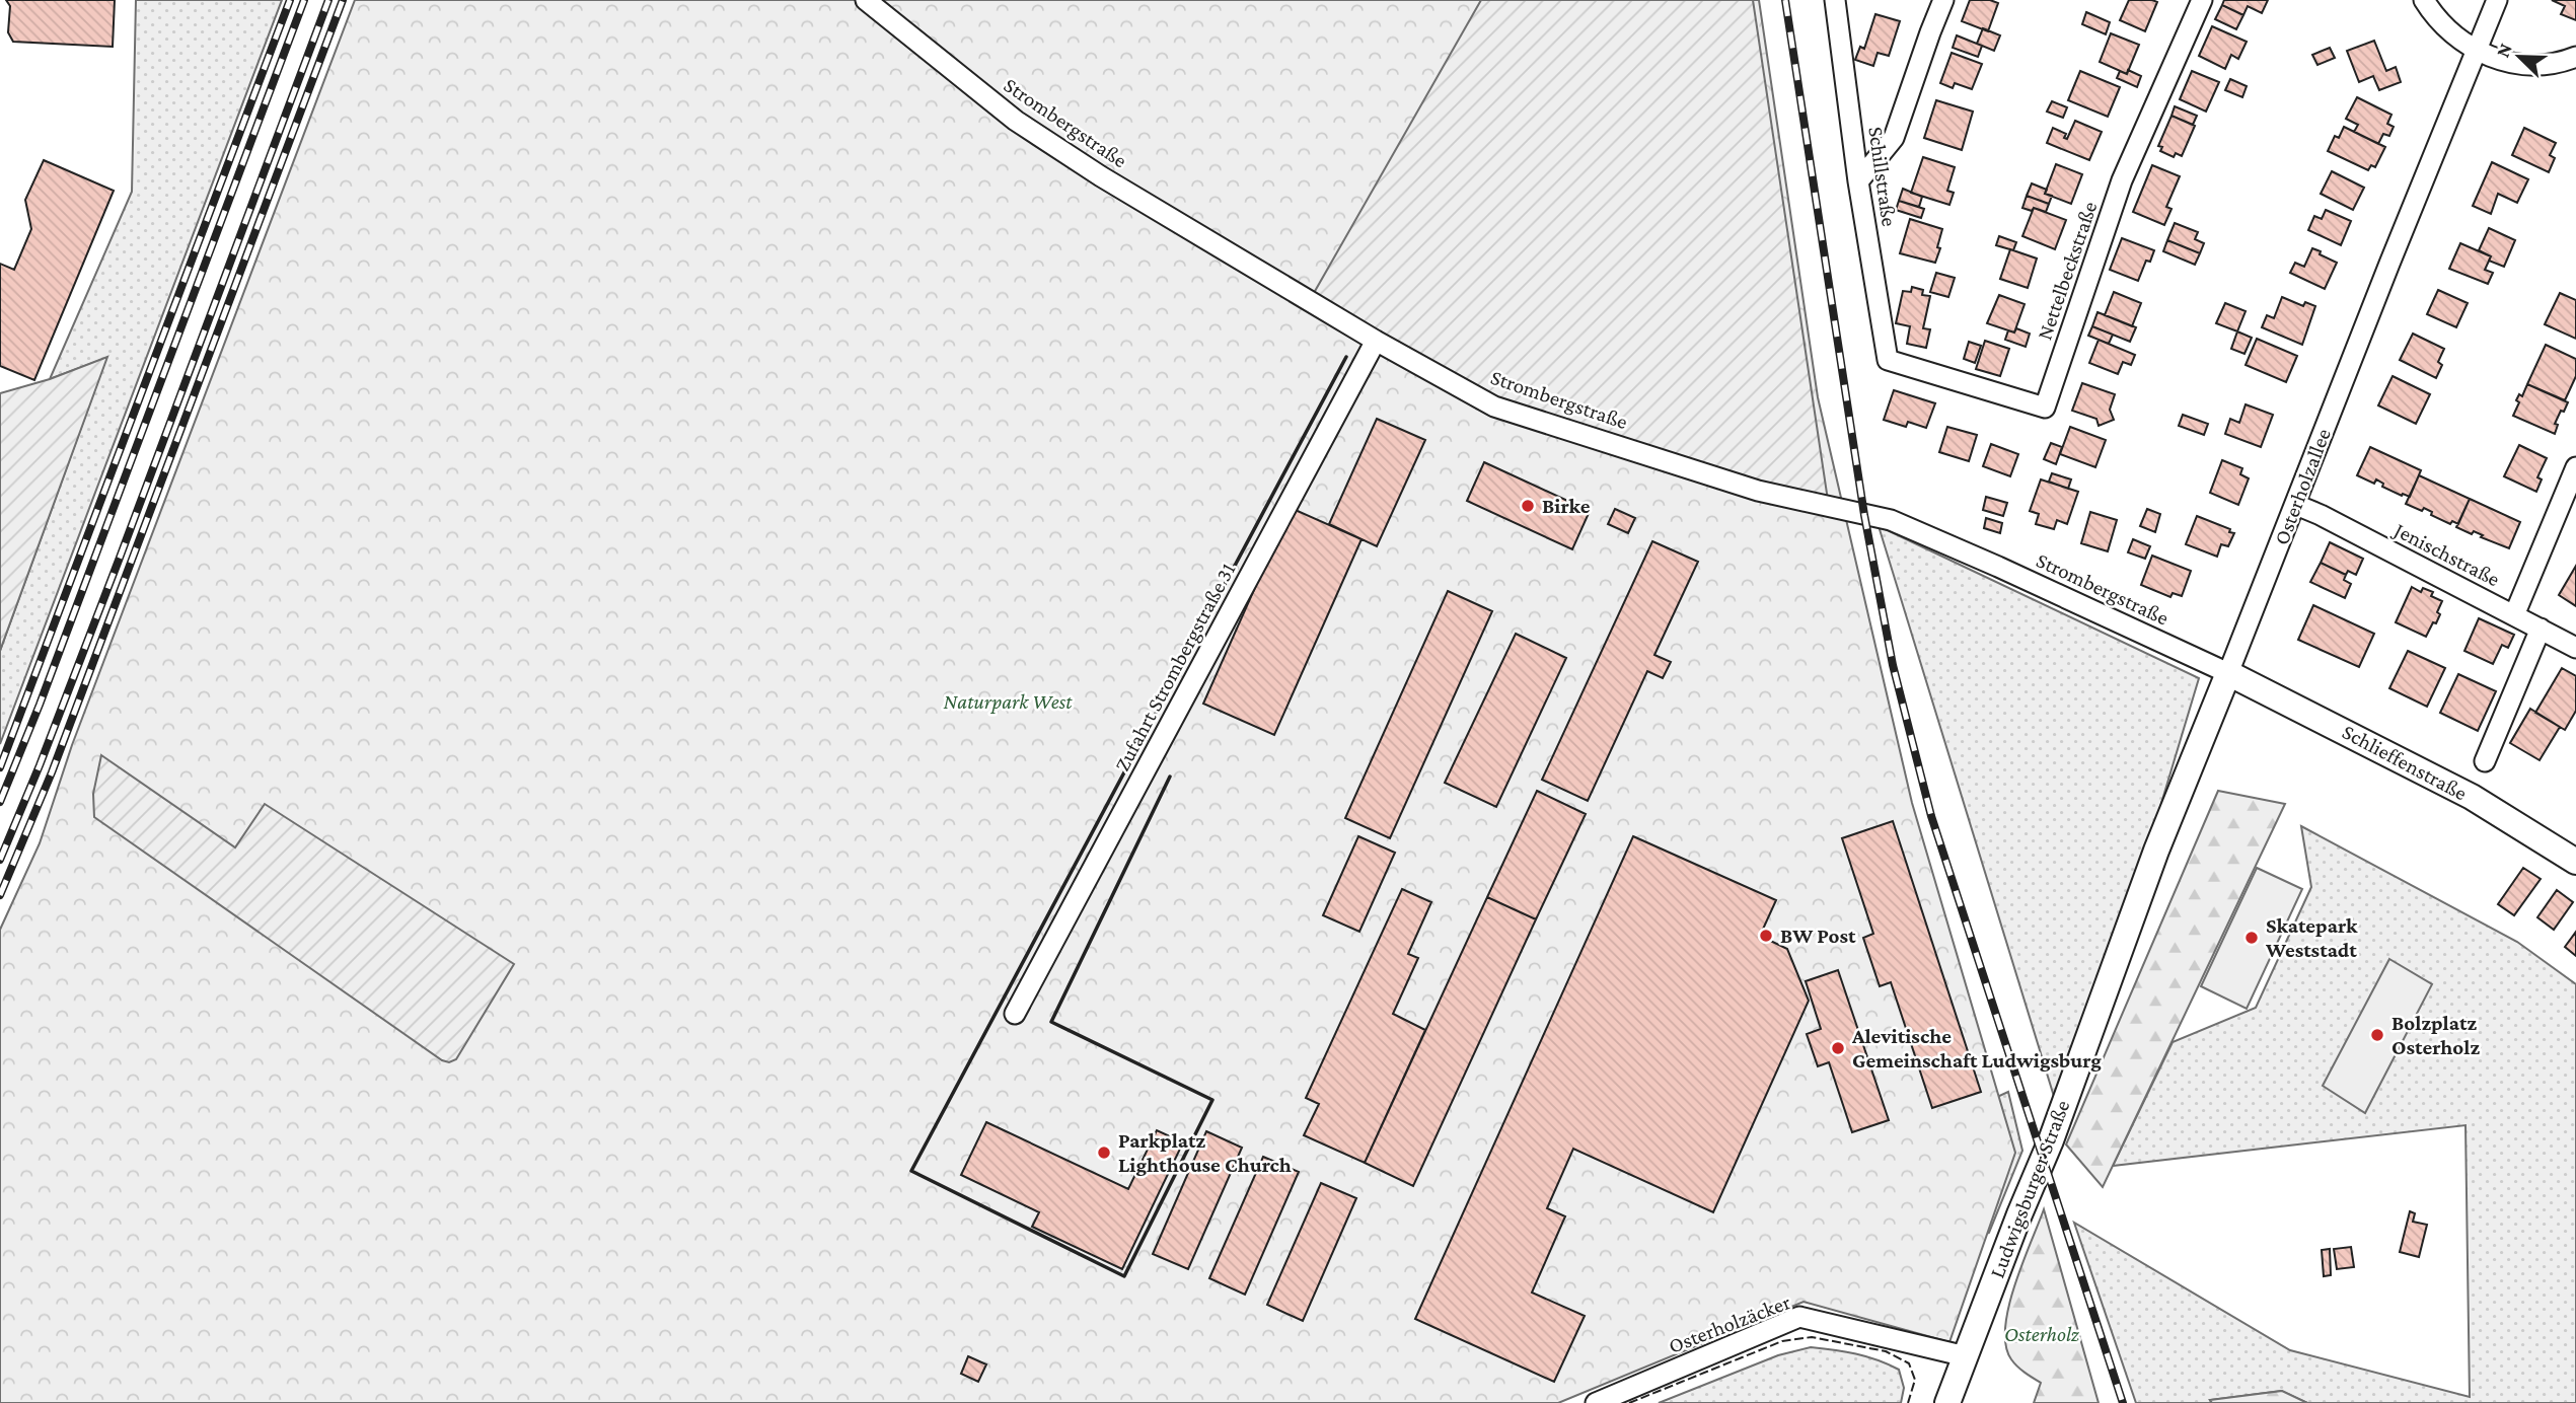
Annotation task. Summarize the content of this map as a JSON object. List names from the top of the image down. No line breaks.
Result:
{"streets":{"street":["Strombergstraße","Schillstraße","Nettelbeckstraße","Osterholzallee","Jenischstraße","Zufahrt Strombergstraße 31","Schlieffenstraße","Ludwigsburger Straße","Osterholzäcker"]},"crossings":[["Strombergstraße","Osterholzallee"],["Strombergstraße","Zufahrt Strombergstraße 31"],["Strombergstraße","Schlieffenstraße"],["Schillstraße","Nettelbeckstraße"],["Osterholzallee","Jenischstraße"],["Osterholzallee","Schlieffenstraße"],["Osterholzallee","Ludwigsburger Straße"],["Ludwigsburger Straße","Osterholzäcker"]],"parks":["Naturpark West","Osterholz"],"places":["Birke","BW Post","Skatepark Weststadt","Bolzplatz Osterholz","Alevitische Gemeinschaft Ludwigsburg","Parkplatz Lighthouse Church"],"north":"top left"}
